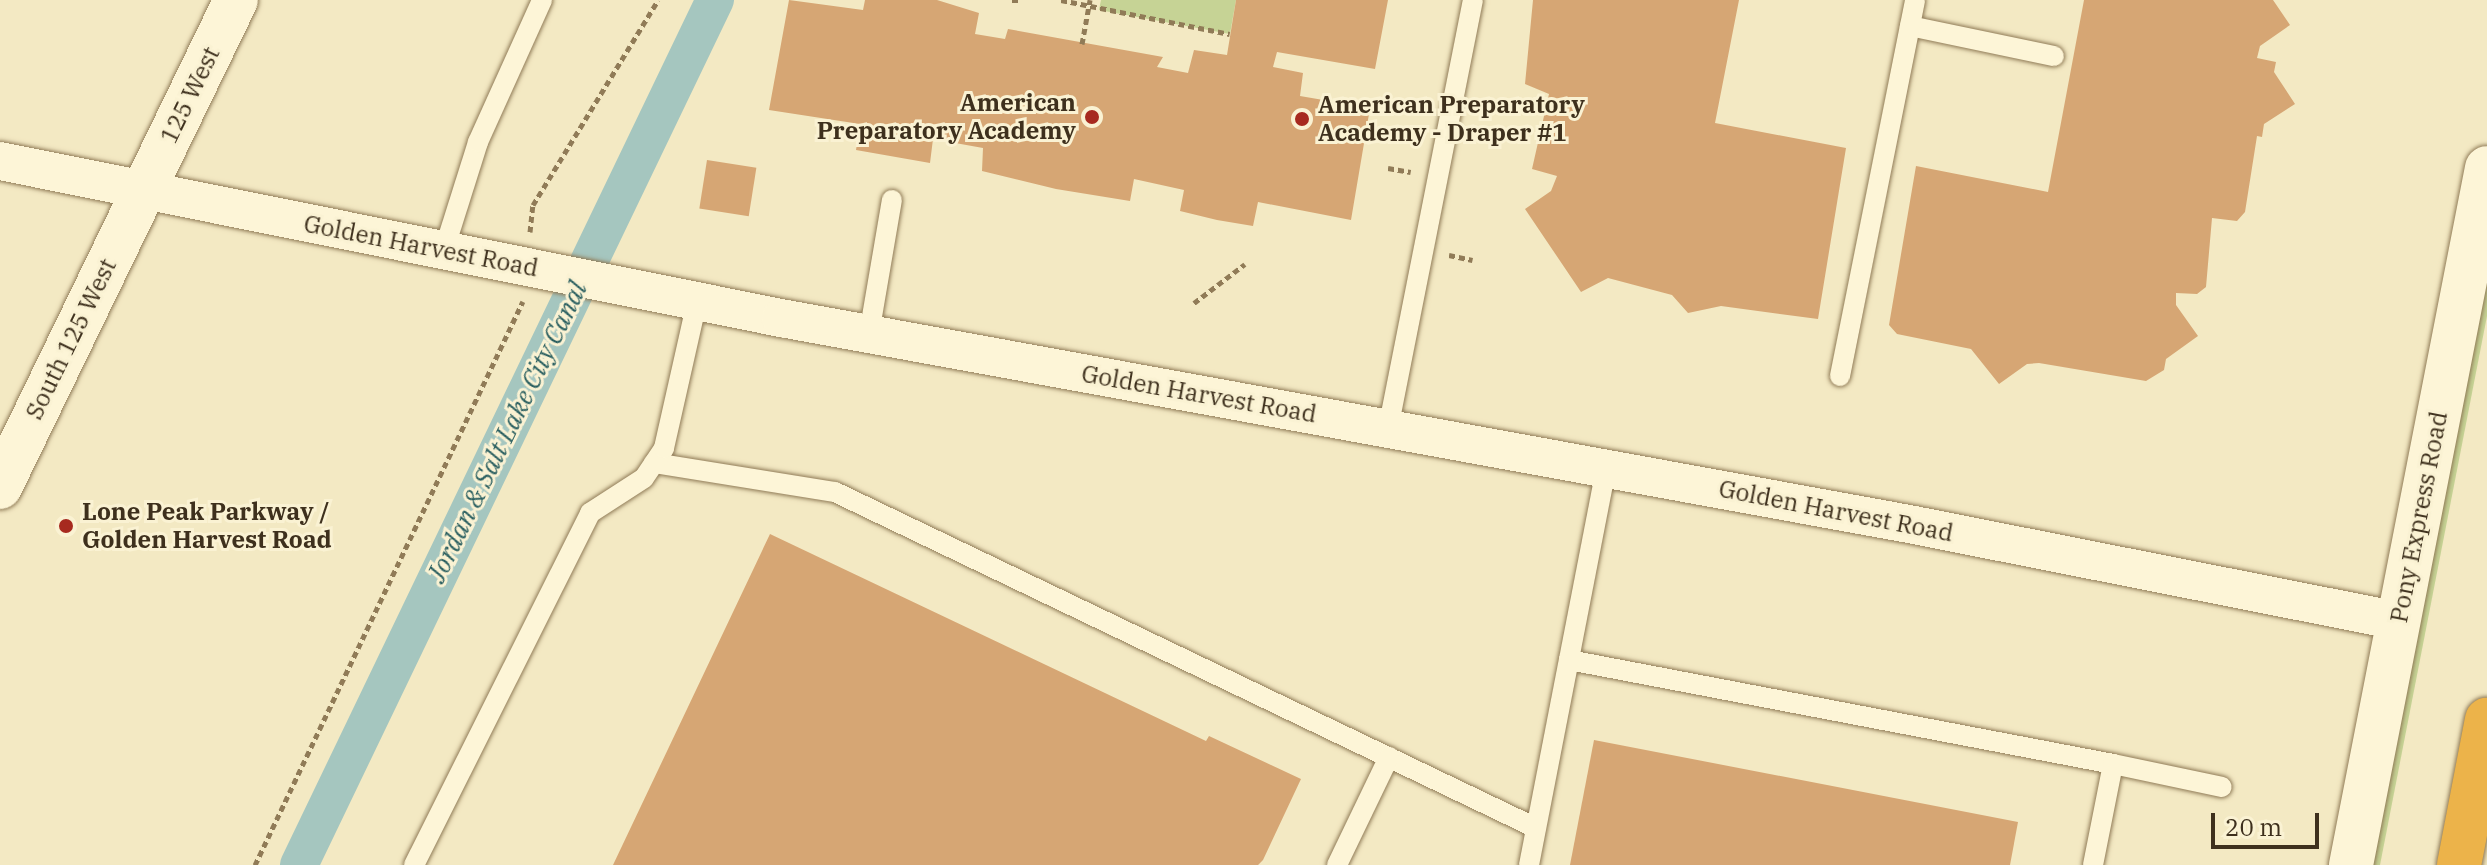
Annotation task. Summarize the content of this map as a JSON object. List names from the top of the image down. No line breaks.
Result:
{"streets":{"street":["125 West","Golden Harvest Road","South 125 West","Pony Express Road"]},"crossings":[["125 West","Golden Harvest Road"],["125 West","South 125 West"],["Golden Harvest Road","South 125 West"],["Golden Harvest Road","Pony Express Road"]],"water":["Jordan & Salt Lake City Canal"],"places":["American Preparatory Academy","American Preparatory Academy - Draper #1","Lone Peak Parkway / Golden Harvest Road"],"scale_bar":"20 m"}
